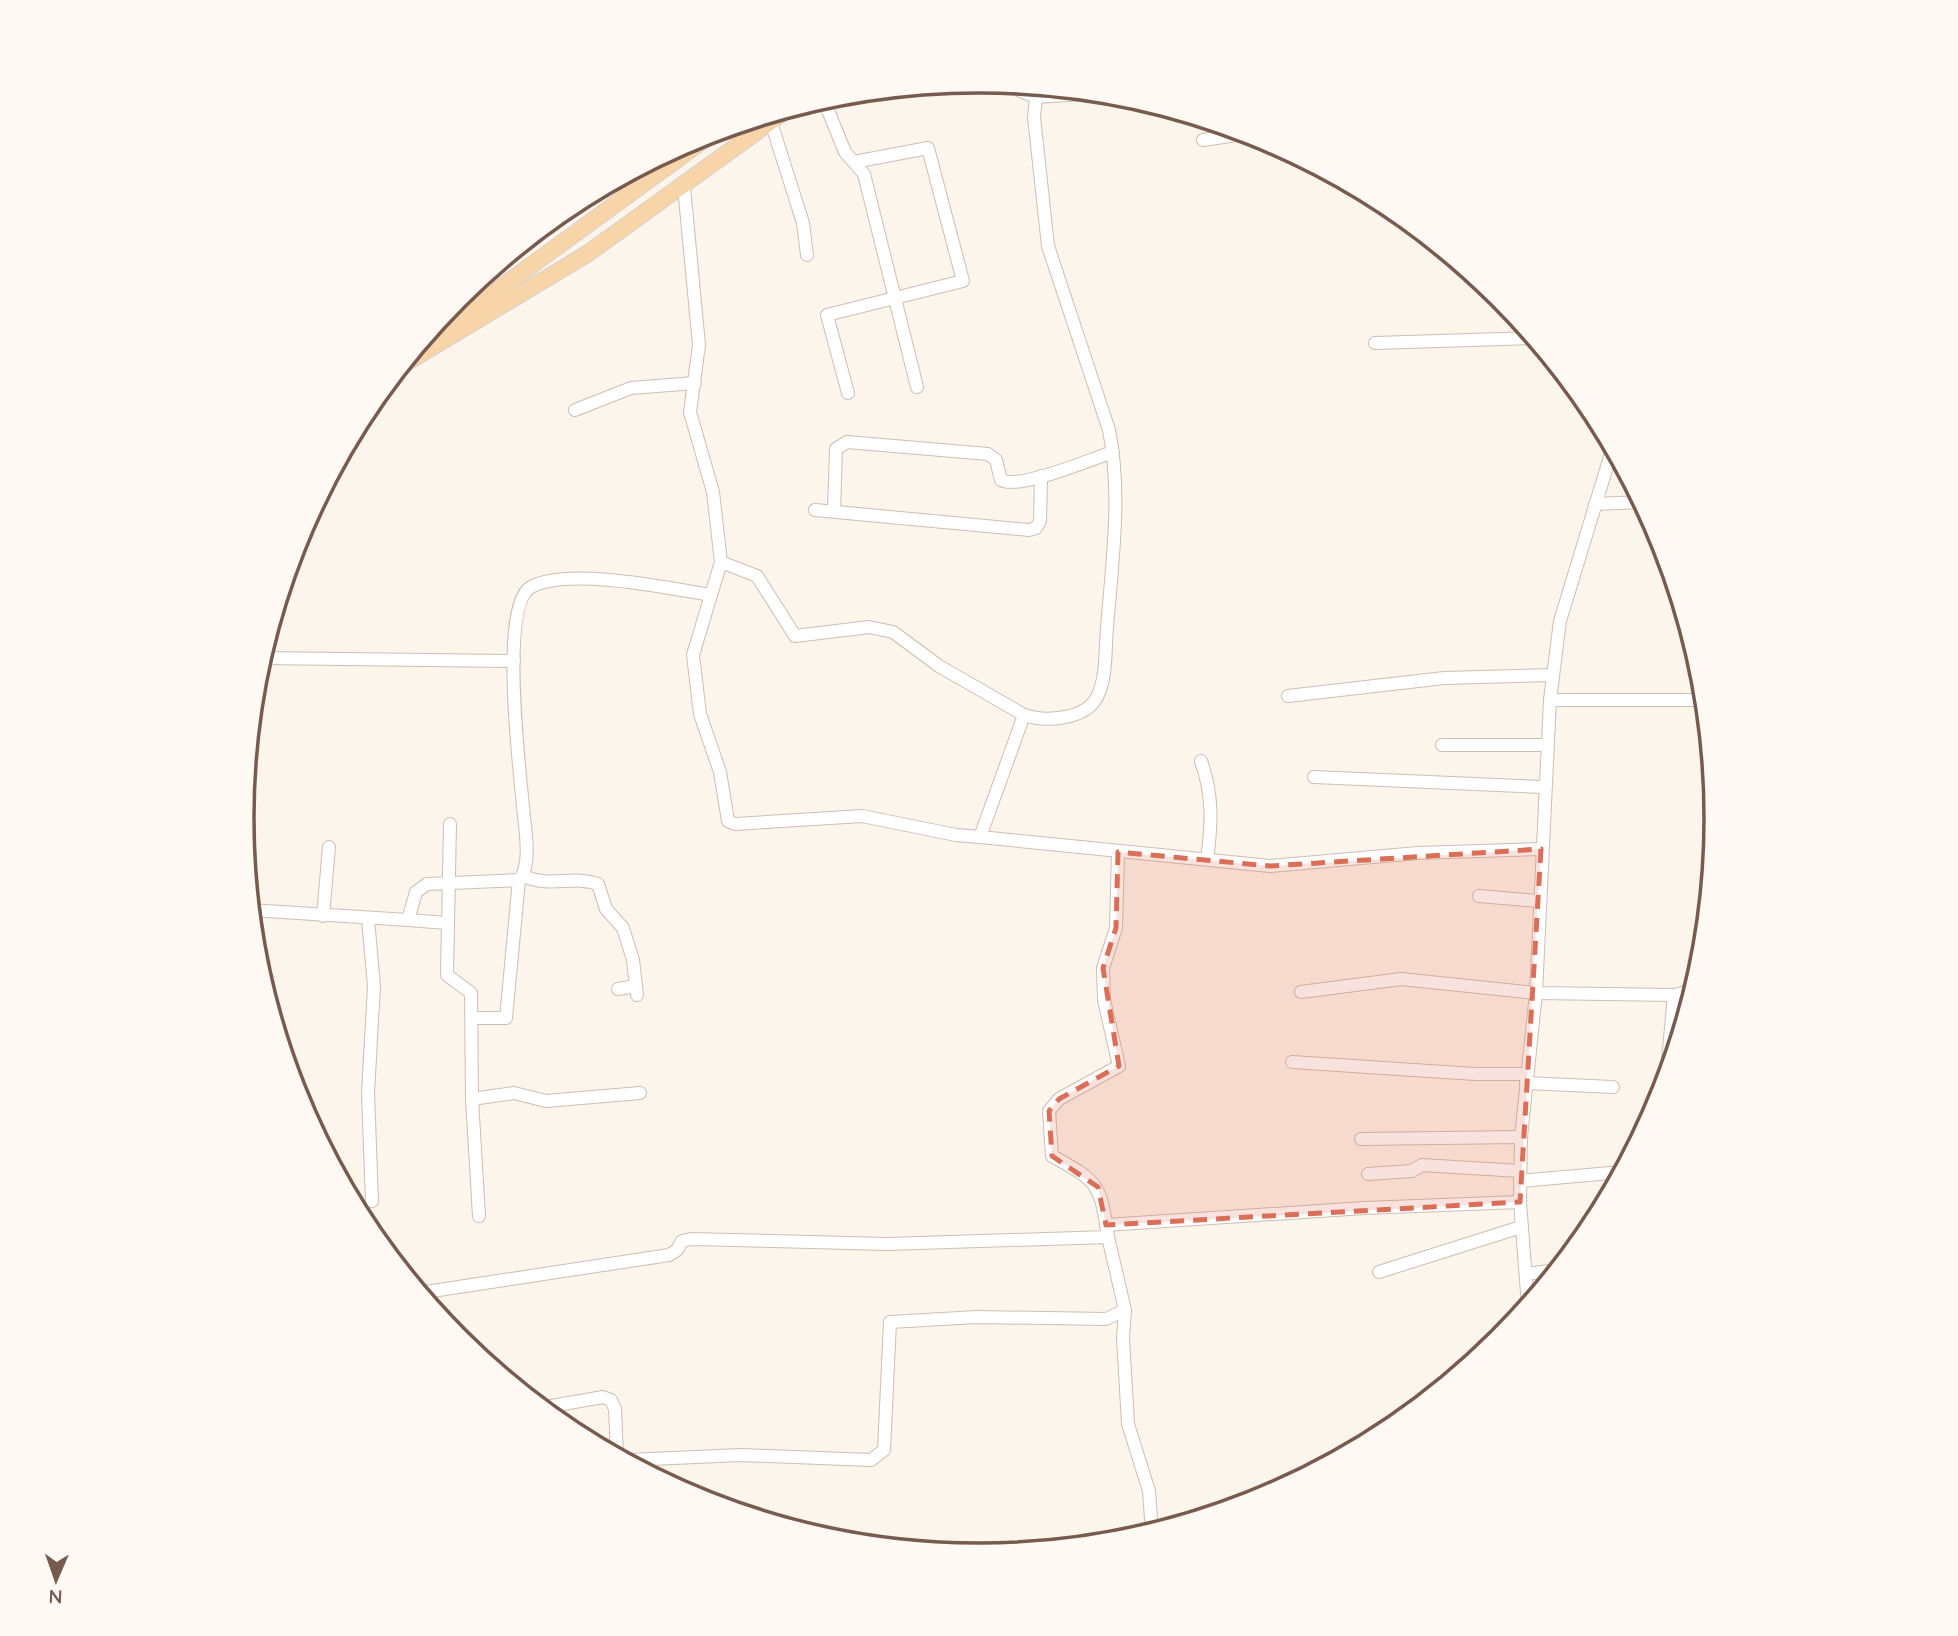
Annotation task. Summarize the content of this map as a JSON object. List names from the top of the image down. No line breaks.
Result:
{"north":"bottom"}
